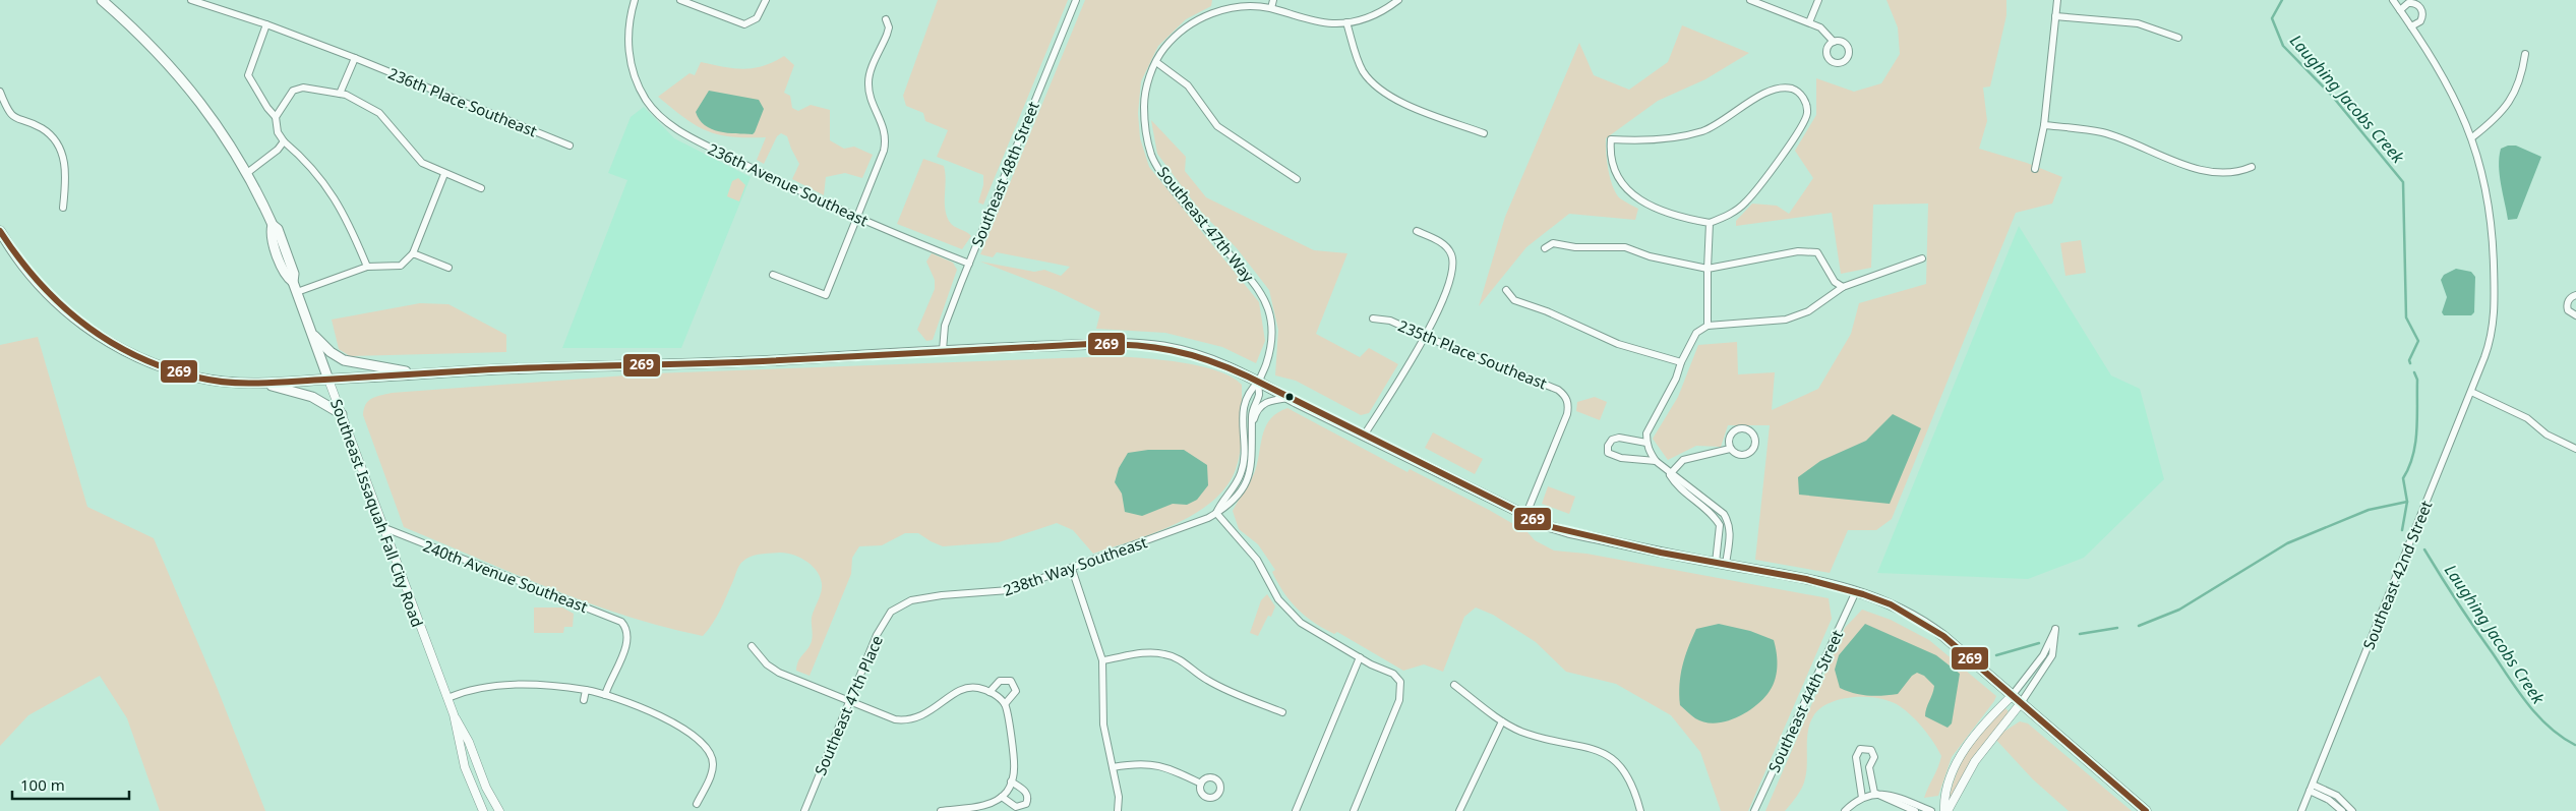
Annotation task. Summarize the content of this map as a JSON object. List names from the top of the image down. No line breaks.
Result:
{"streets":{"main road":["Southeast Issaquah Fall City Road"],"street":["236th Place Southeast","Southeast 48th Street","236th Avenue Southeast","Southeast 47th Way","235th Place Southeast","238th Way Southeast","Southeast 42nd Street","240th Avenue Southeast","Southeast 44th Street","Southeast 47th Place"]},"crossings":[["Southeast 48th Street","236th Avenue Southeast"],["Southeast 47th Way","238th Way Southeast"],["Southeast Issaquah Fall City Road","240th Avenue Southeast"],["238th Way Southeast","Southeast 47th Place"]],"water":["Laughing Jacobs Creek"],"lines":["transit line 269"],"scale_bar":"100 m"}
